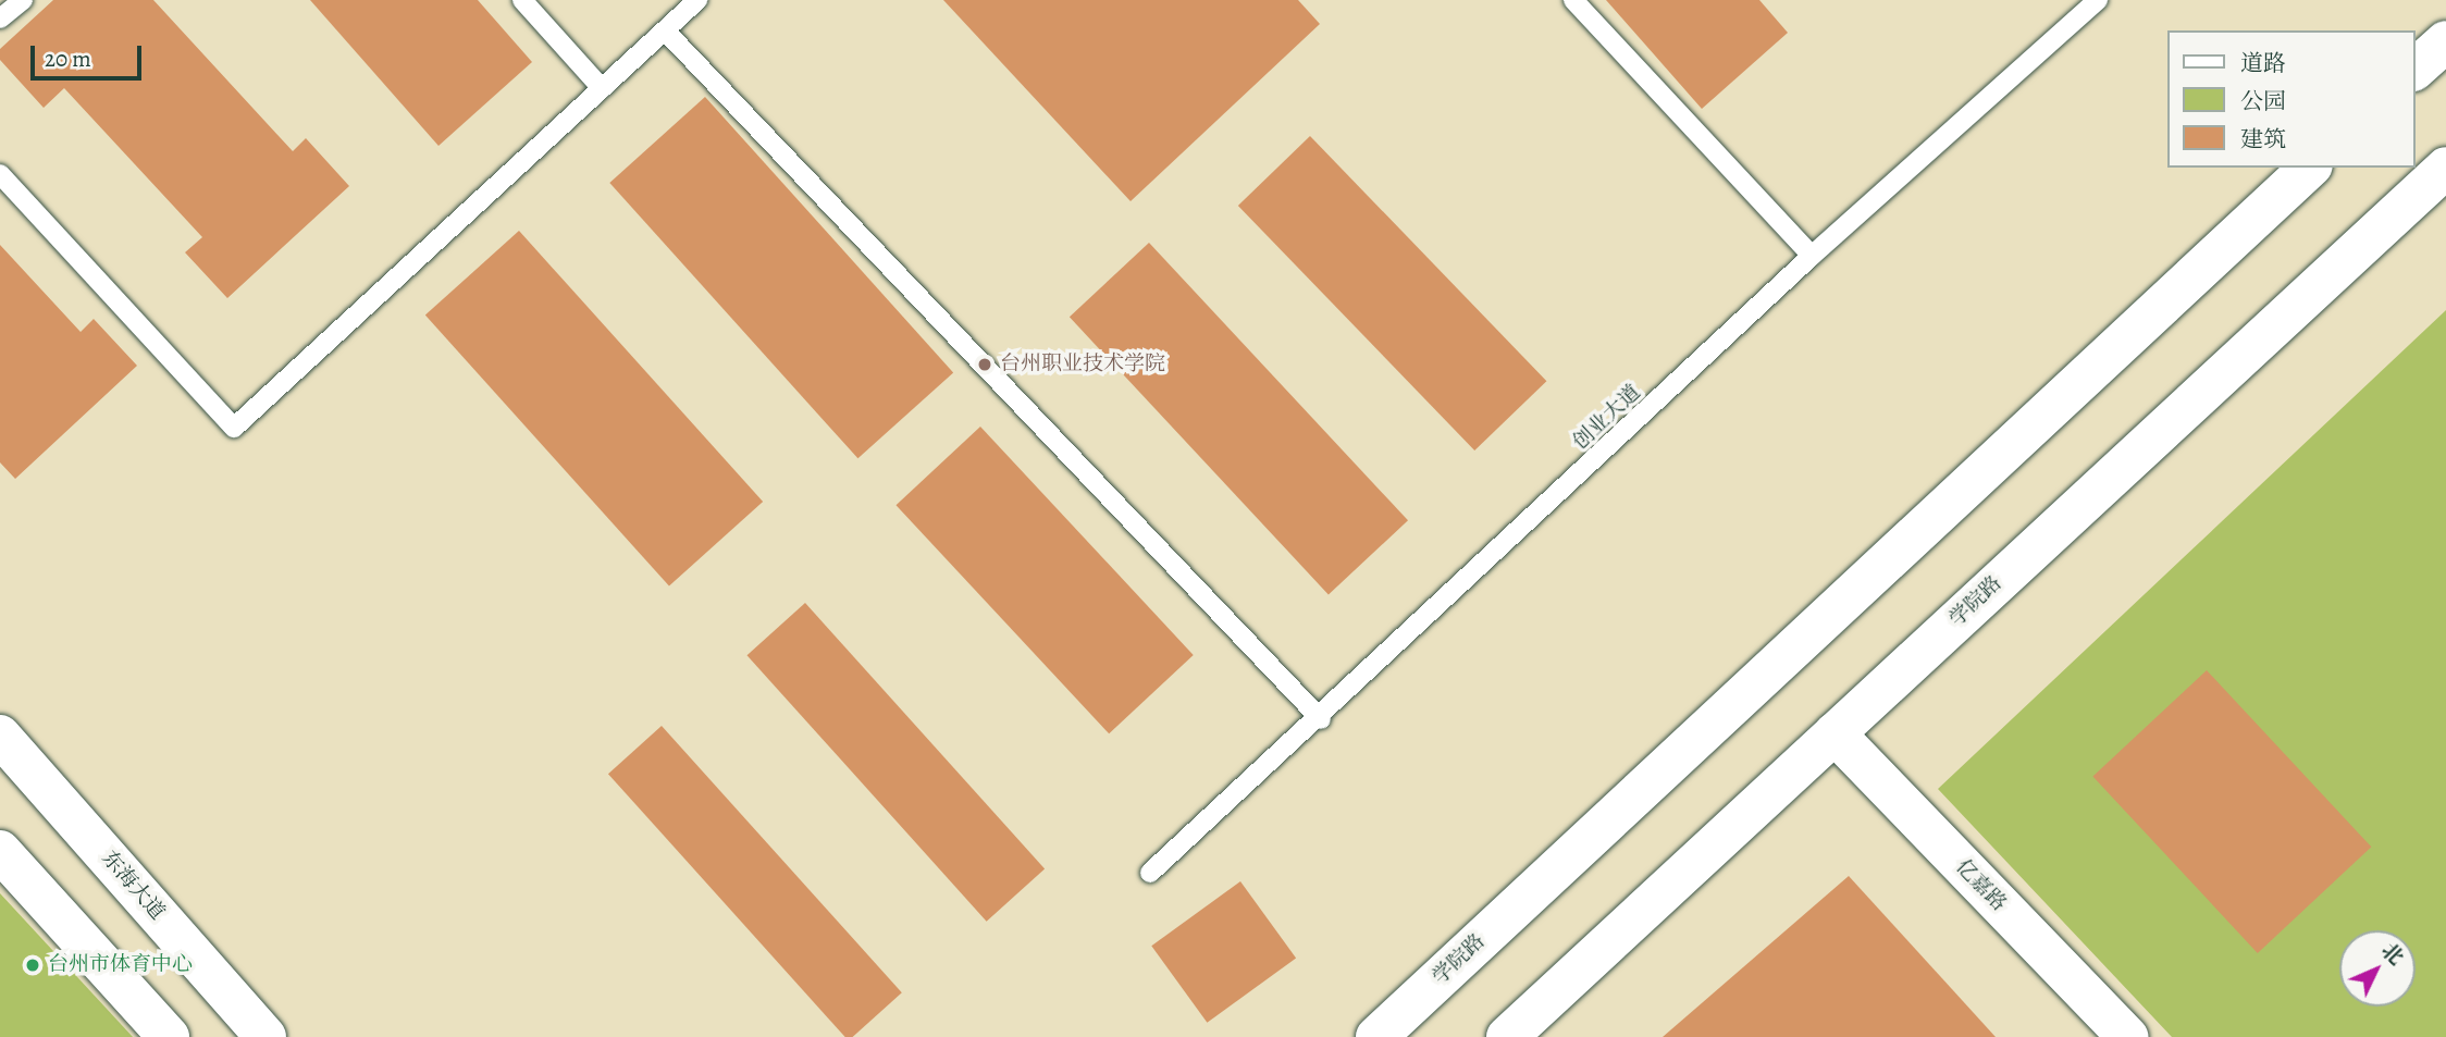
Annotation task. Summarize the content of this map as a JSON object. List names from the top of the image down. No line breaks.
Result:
{"streets":{"main road":["学院路","东海大道","亿嘉路"],"lane":["创业大道"]},"crossings":[["学院路","亿嘉路"]],"places":["台州职业技术学院","台州市体育中心"],"legend":["道路","公园","建筑"],"scale_bar":"20 m","north":"top right"}
